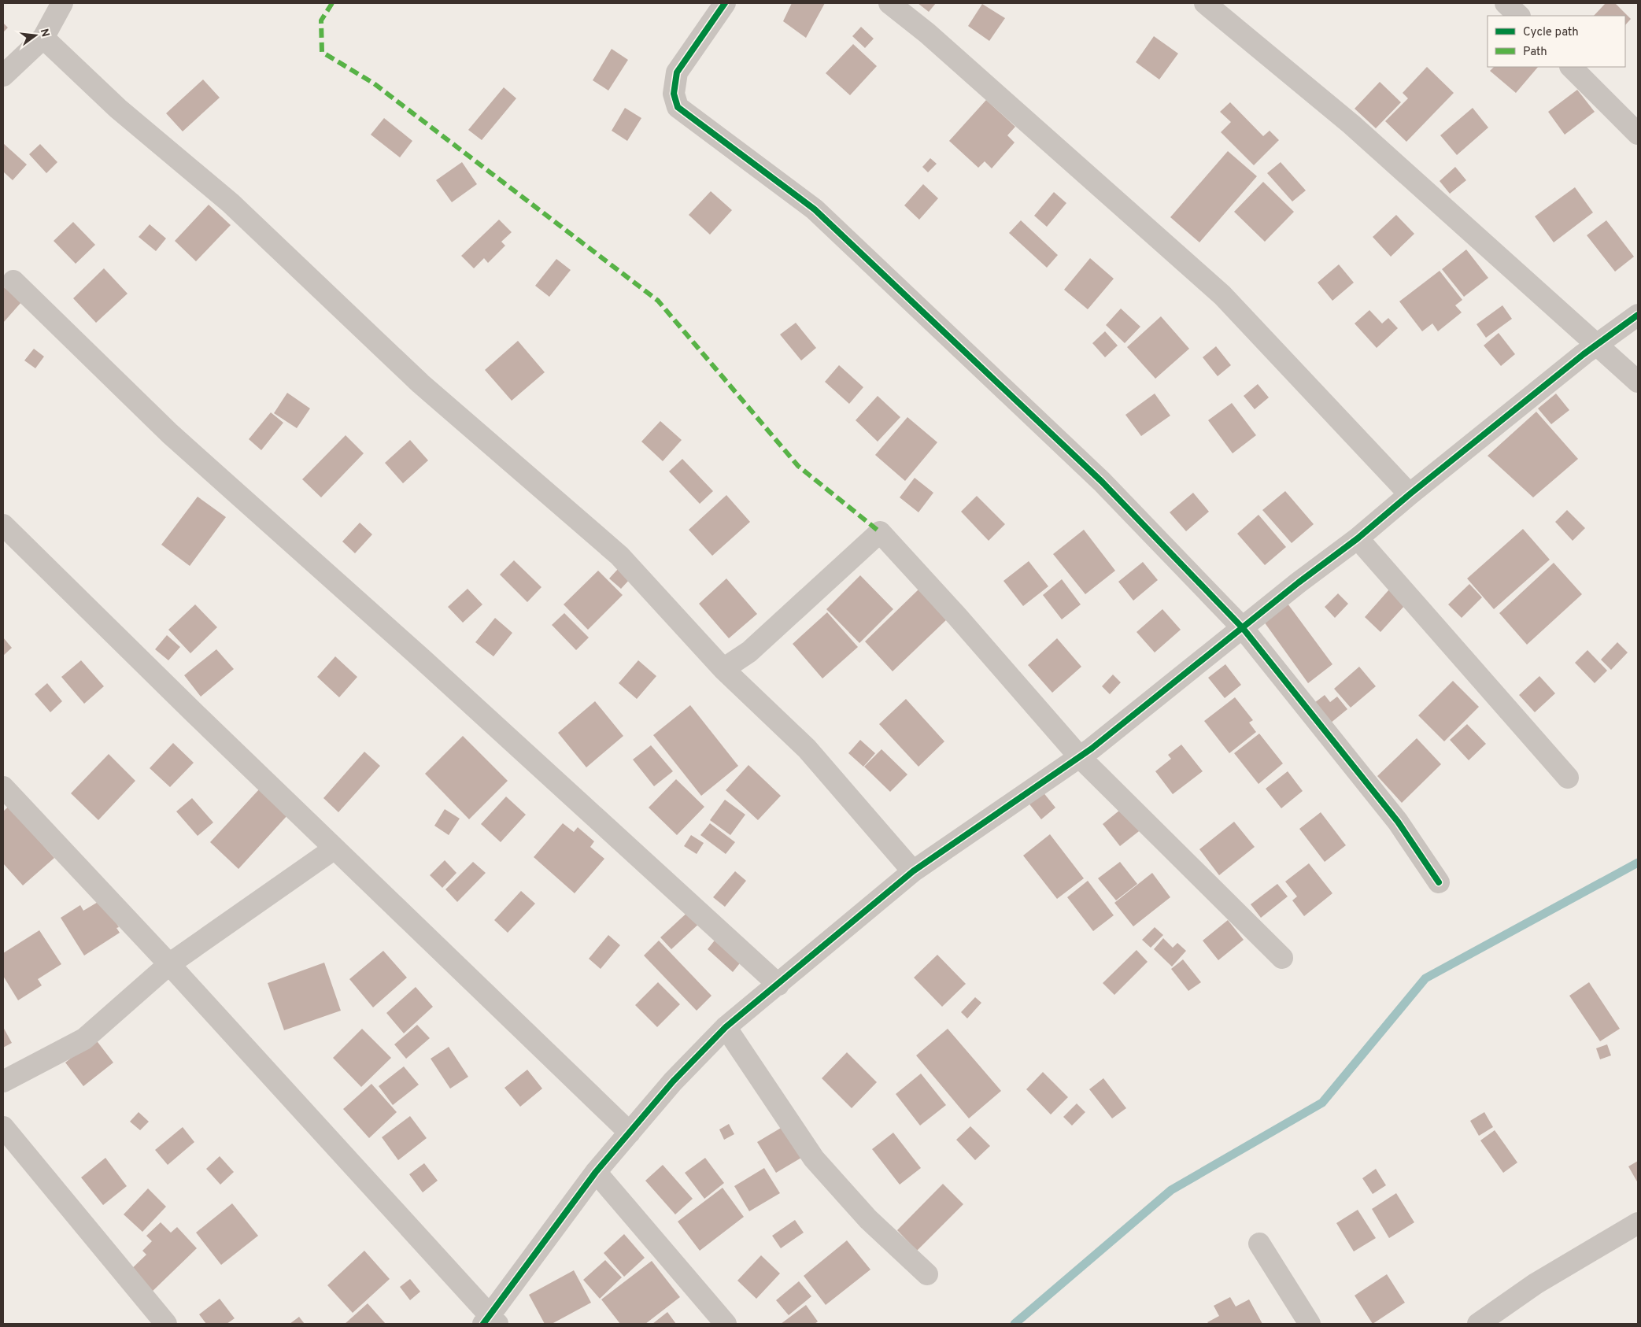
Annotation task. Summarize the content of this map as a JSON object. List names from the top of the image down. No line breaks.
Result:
{"legend":["Cycle path","Path"],"north":"right"}
